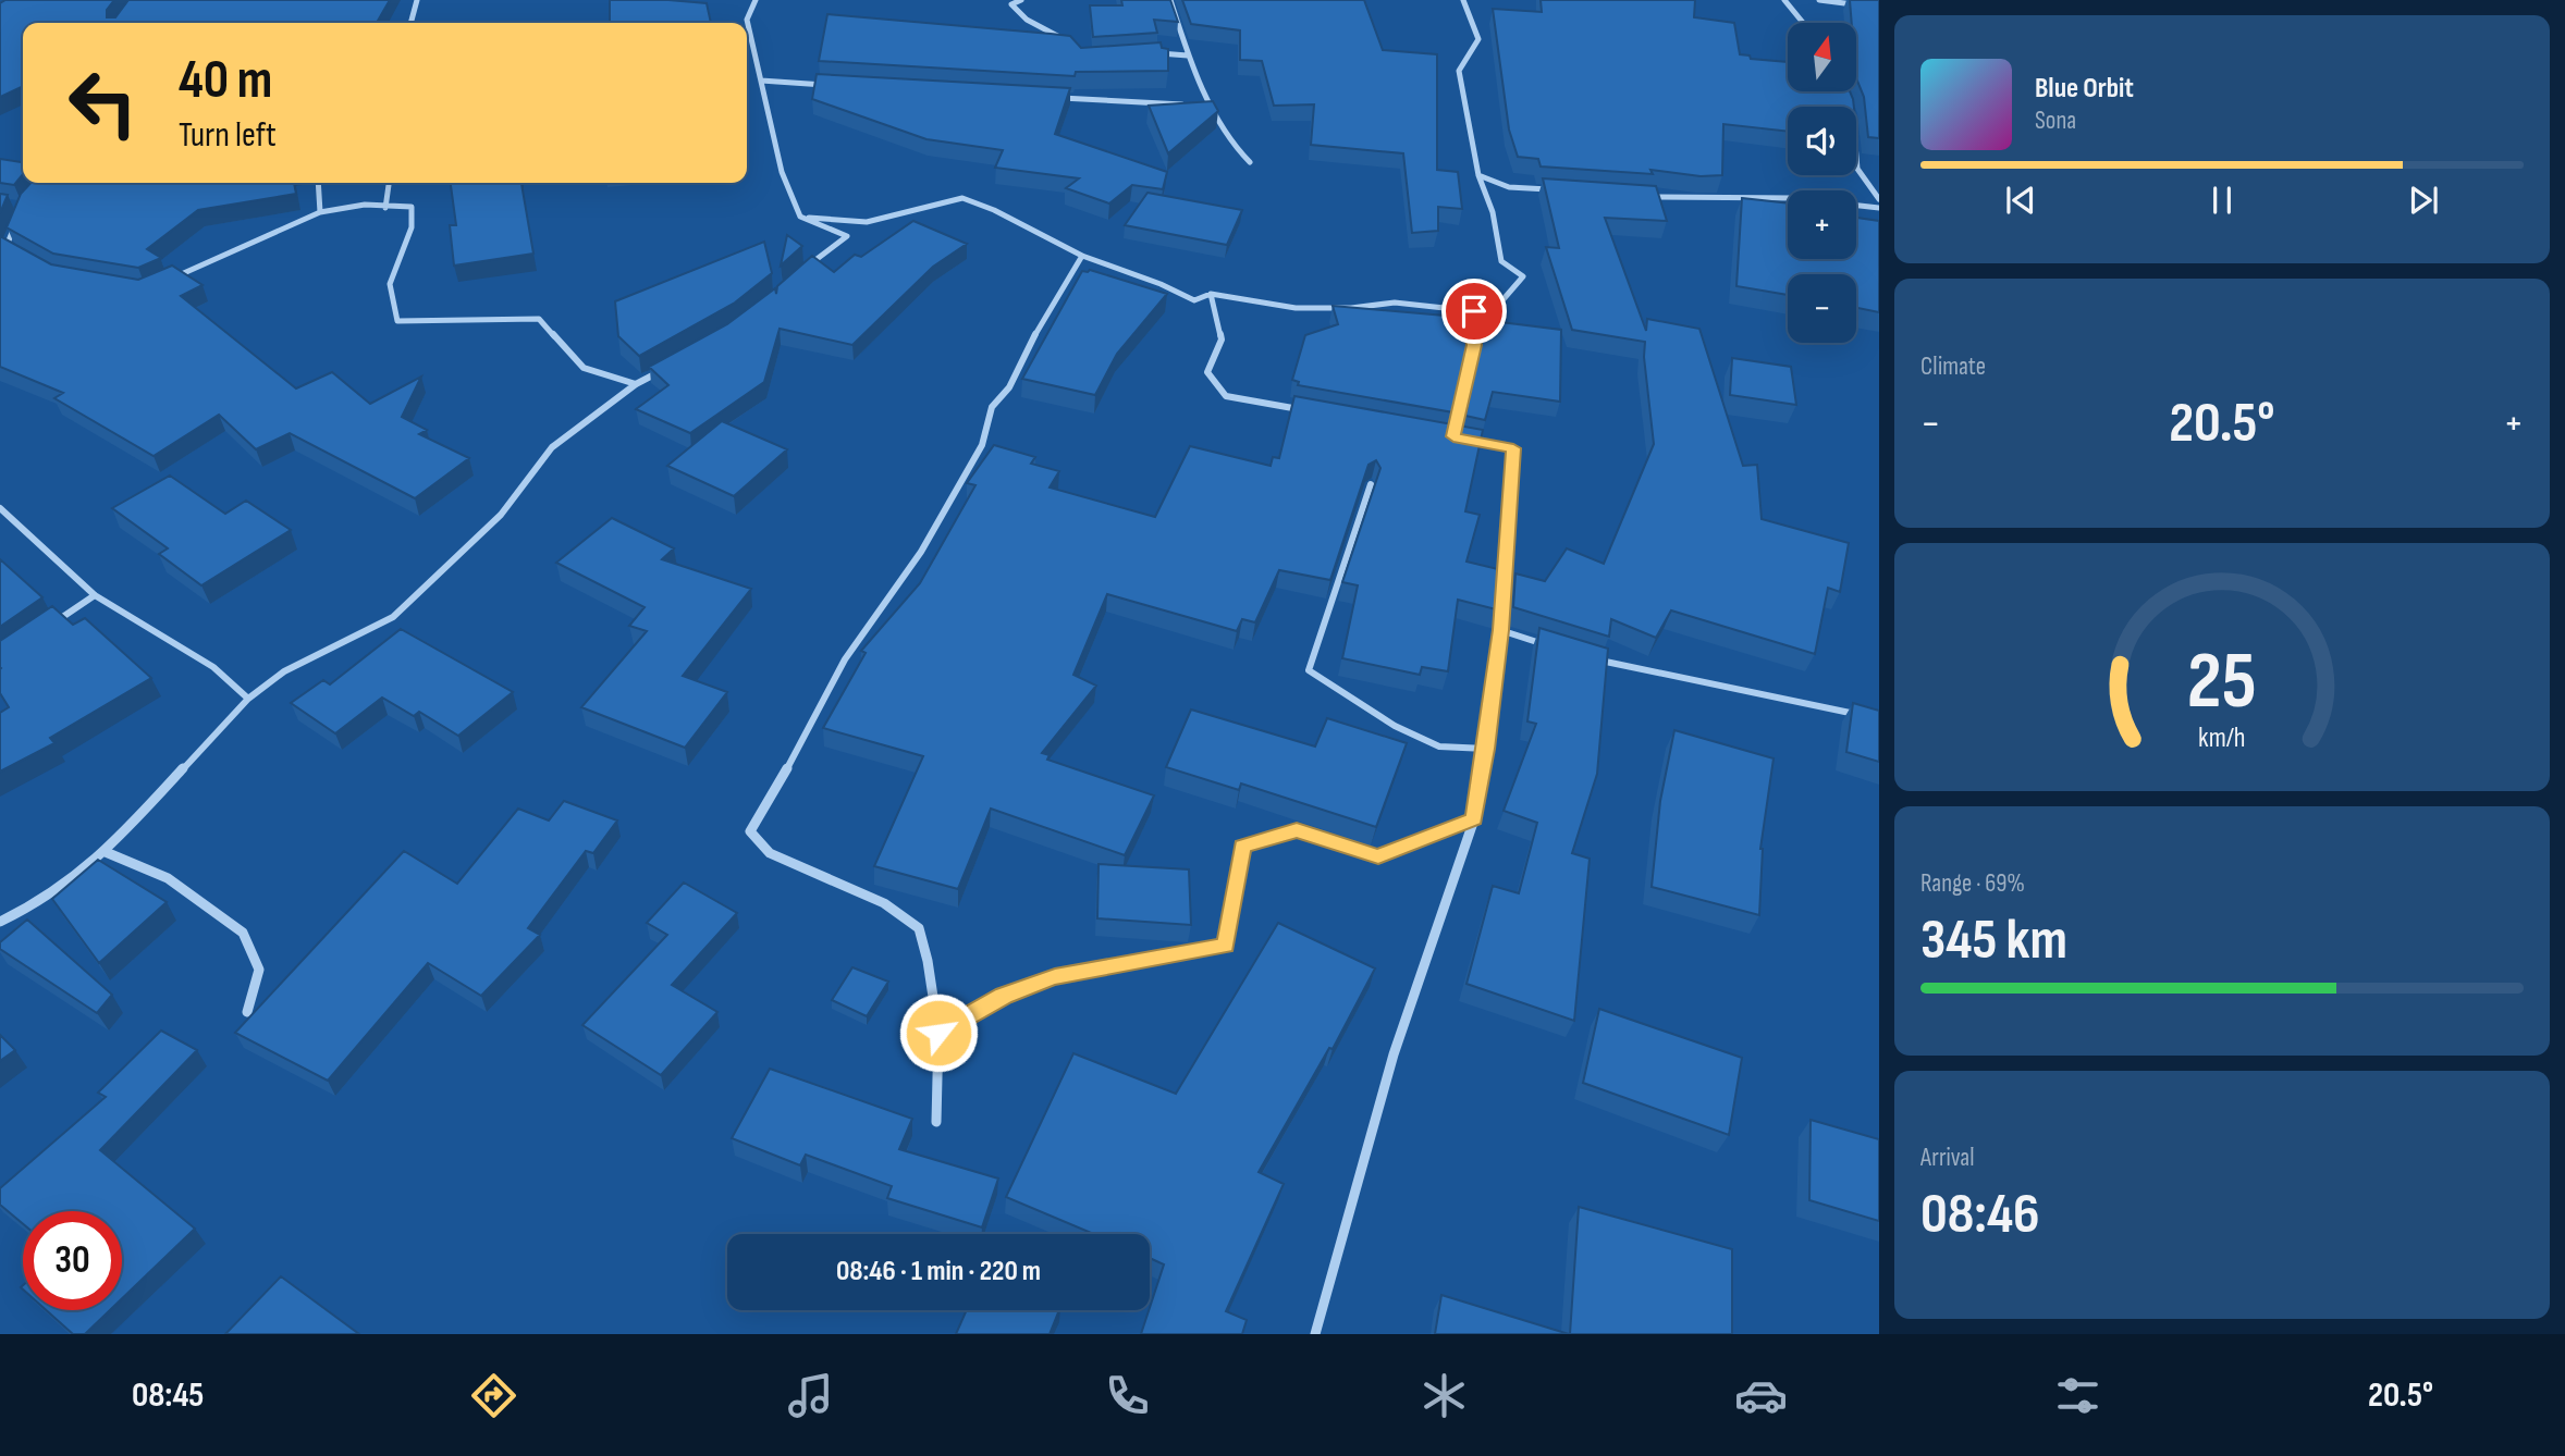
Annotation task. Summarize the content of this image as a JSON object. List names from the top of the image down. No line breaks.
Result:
{"north":"top","page":{"map_buttons":["+","−"],"turn":["40 m","Turn left"],"song":["Blue Orbit","Sona"],"tile":["Climate",["Range · 69%","345 km"],["Arrival","08:46"]],"heat":["−","20.5°","+"],"limit":"30","trip":"08:46 · 1 min · 220 m","tabs":["08:45","20.5°"],"gauge":["25","km/h"]}}
